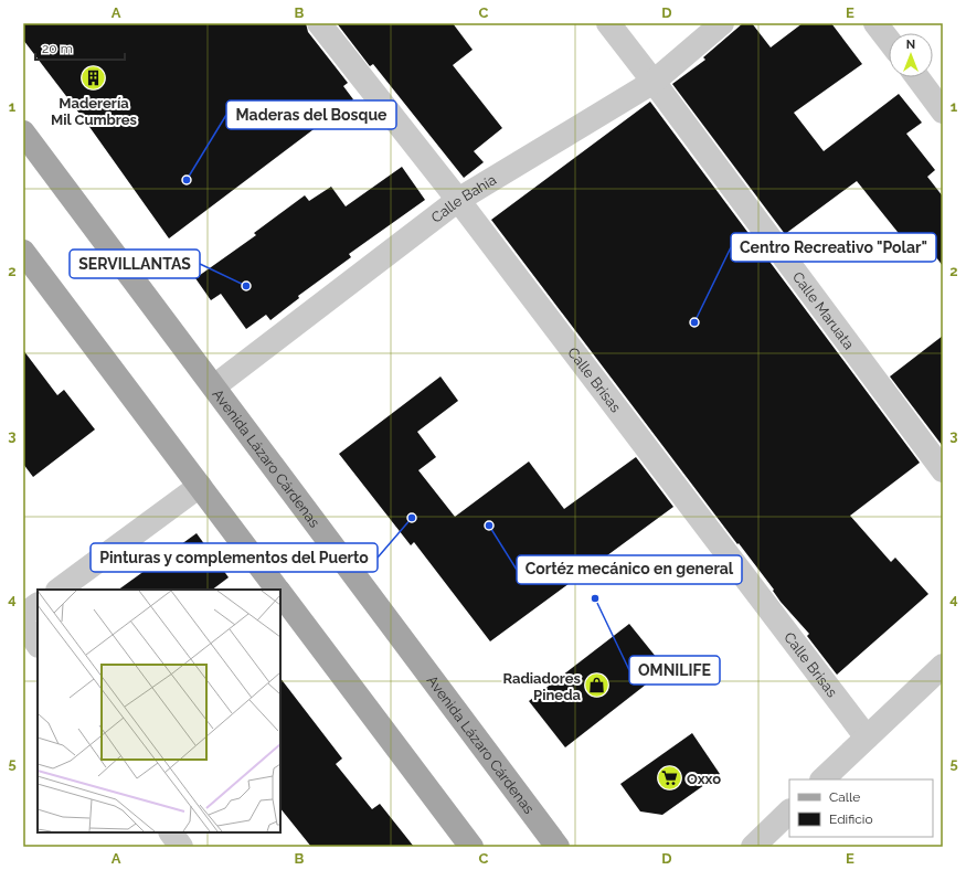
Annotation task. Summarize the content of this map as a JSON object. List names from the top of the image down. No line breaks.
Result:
{"streets":{"main road":["Avenida Lázaro Cárdenas"],"street":["Calle Bahía","Calle Maruata","Calle Brisas"]},"crossings":[["Calle Bahía","Calle Maruata"],["Calle Bahía","Calle Brisas"],["Calle Bahía","Avenida Lázaro Cárdenas"]],"places":{"building":["Maderería Mil Cumbres"],"other":["Maderas del Bosque","SERVILLANTAS","Centro Recreativo \"Polar\"","Pinturas y complementos del Puerto","Cortéz mecánico en general","OMNILIFE"],"shop":["Radiadores Pineda"],"supermarket":["Oxxo"]},"legend":["Calle","Edificio"],"scale_bar":"20 m","north":"top","grid":{"columns":["A","B","C","D","E"],"rows":["1","2","3","4","5"]}}
